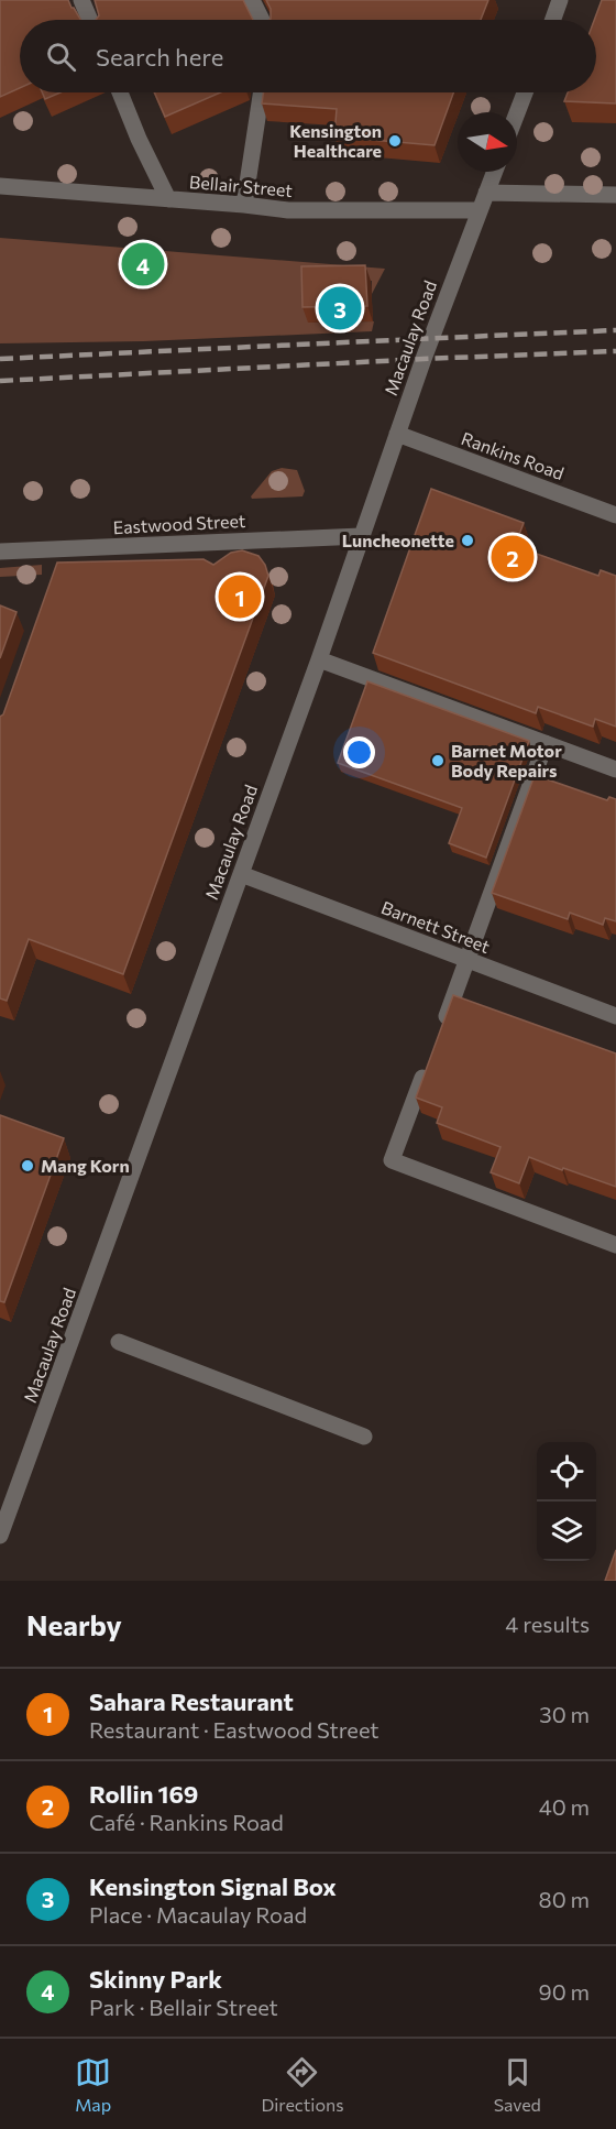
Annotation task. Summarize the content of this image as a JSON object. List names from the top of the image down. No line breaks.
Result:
{"streets":{"street":["Bellair Street","Macaulay Road","Rankins Road","Eastwood Street","Barnett Street"]},"crossings":[["Bellair Street","Macaulay Road"],["Macaulay Road","Rankins Road"],["Macaulay Road","Eastwood Street"],["Macaulay Road","Barnett Street"]],"places":["Kensington Healthcare","Luncheonette","Barnet Motor Body Repairs","Mang Korn"],"north":"right","page":{"search":"Search here","pins":["4","3","2","1"],"heading":["Nearby","4 results"],"list":[{"mark":"1","name":"Sahara Restaurant","note":"Restaurant · Eastwood Street","value":"30 m"},{"mark":"2","name":"Rollin 169","note":"Café · Rankins Road","value":"40 m"},{"mark":"3","name":"Kensington Signal Box","note":"Place · Macaulay Road","value":"80 m"},{"mark":"4","name":"Skinny Park","note":"Park · Bellair Street","value":"90 m"}],"nav":["Map","Directions","Saved"]}}
